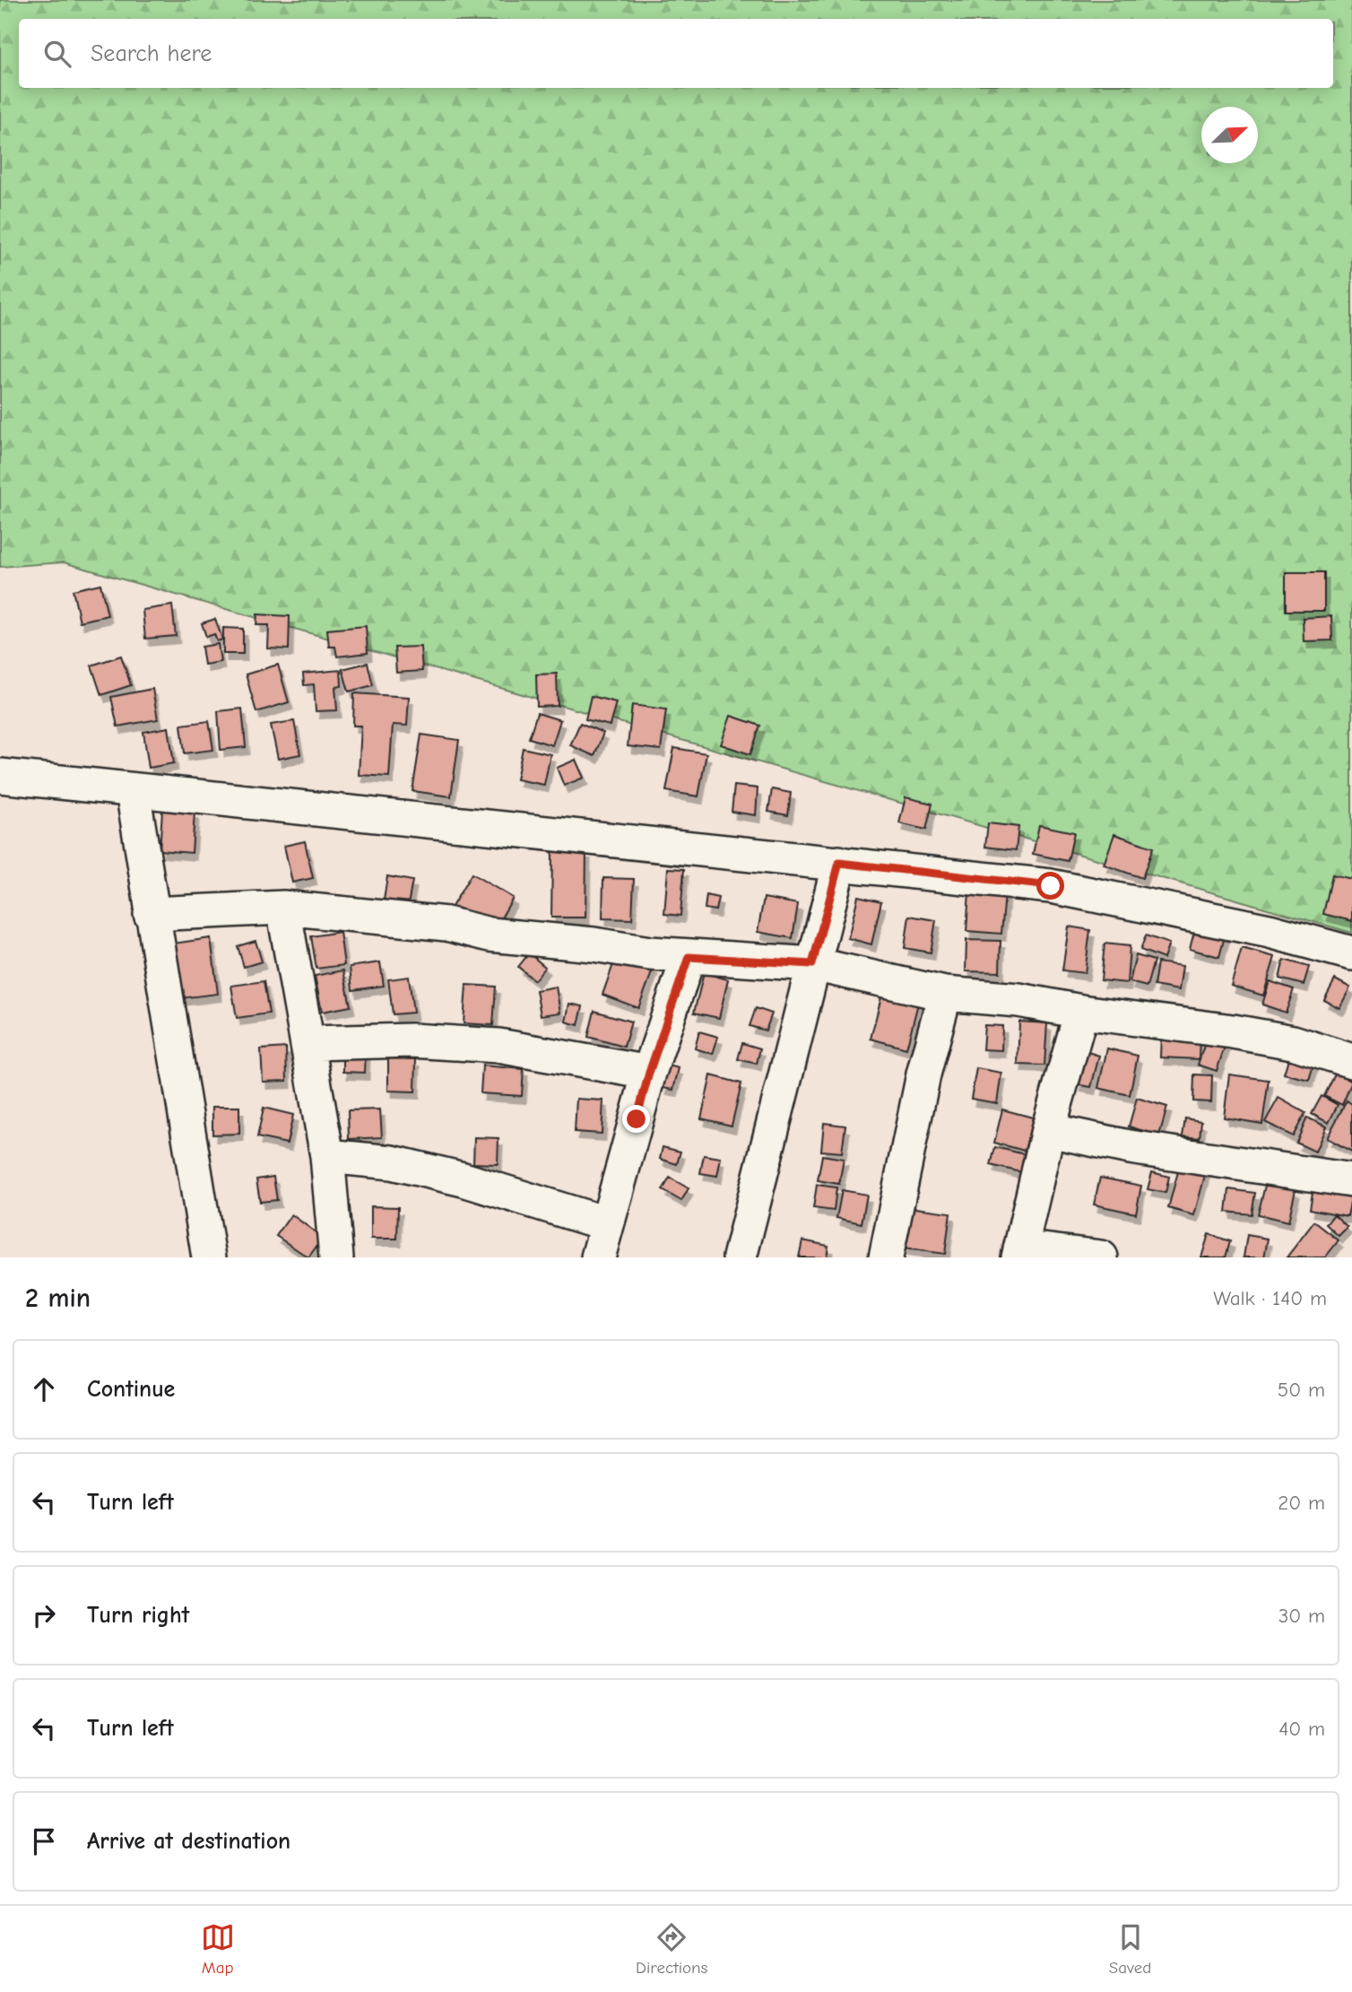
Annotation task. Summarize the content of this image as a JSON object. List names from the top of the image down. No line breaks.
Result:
{"north":"top right","page":{"search":"Search here","heading":["2 min","Walk · 140 m"],"list":[["Continue","50 m"],["Turn left","20 m"],["Turn right","30 m"],["Turn left","40 m"],"Arrive at destination"],"nav":["Map","Directions","Saved"]}}
